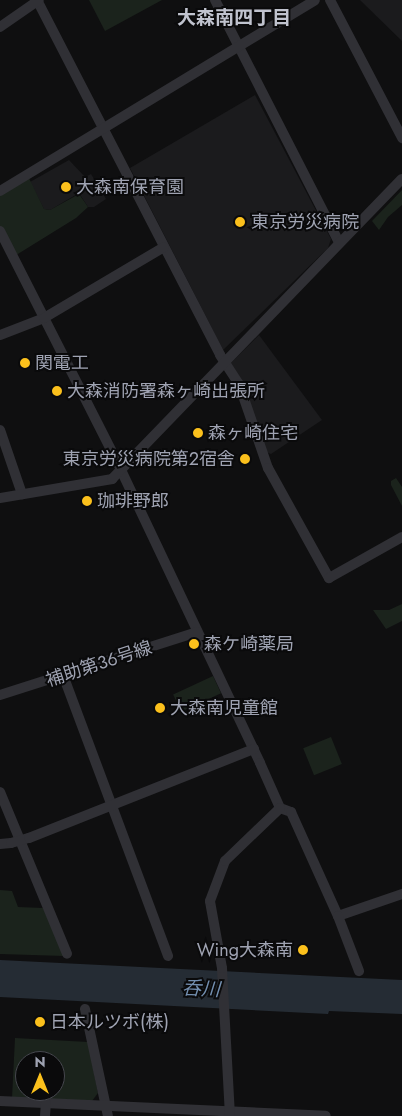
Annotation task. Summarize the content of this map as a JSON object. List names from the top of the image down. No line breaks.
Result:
{"streets":{"street":["補助第36号線"]},"districts":["大森南四丁目"],"water":["呑川"],"places":["大森南保育園","東京労災病院","関電工","大森消防署森ヶ崎出張所","森ヶ崎住宅","東京労災病院第2宿舎","珈琲野郎","森ケ崎薬局","大森南児童館","Wing大森南","日本ルツボ(株)"],"north":"top"}
